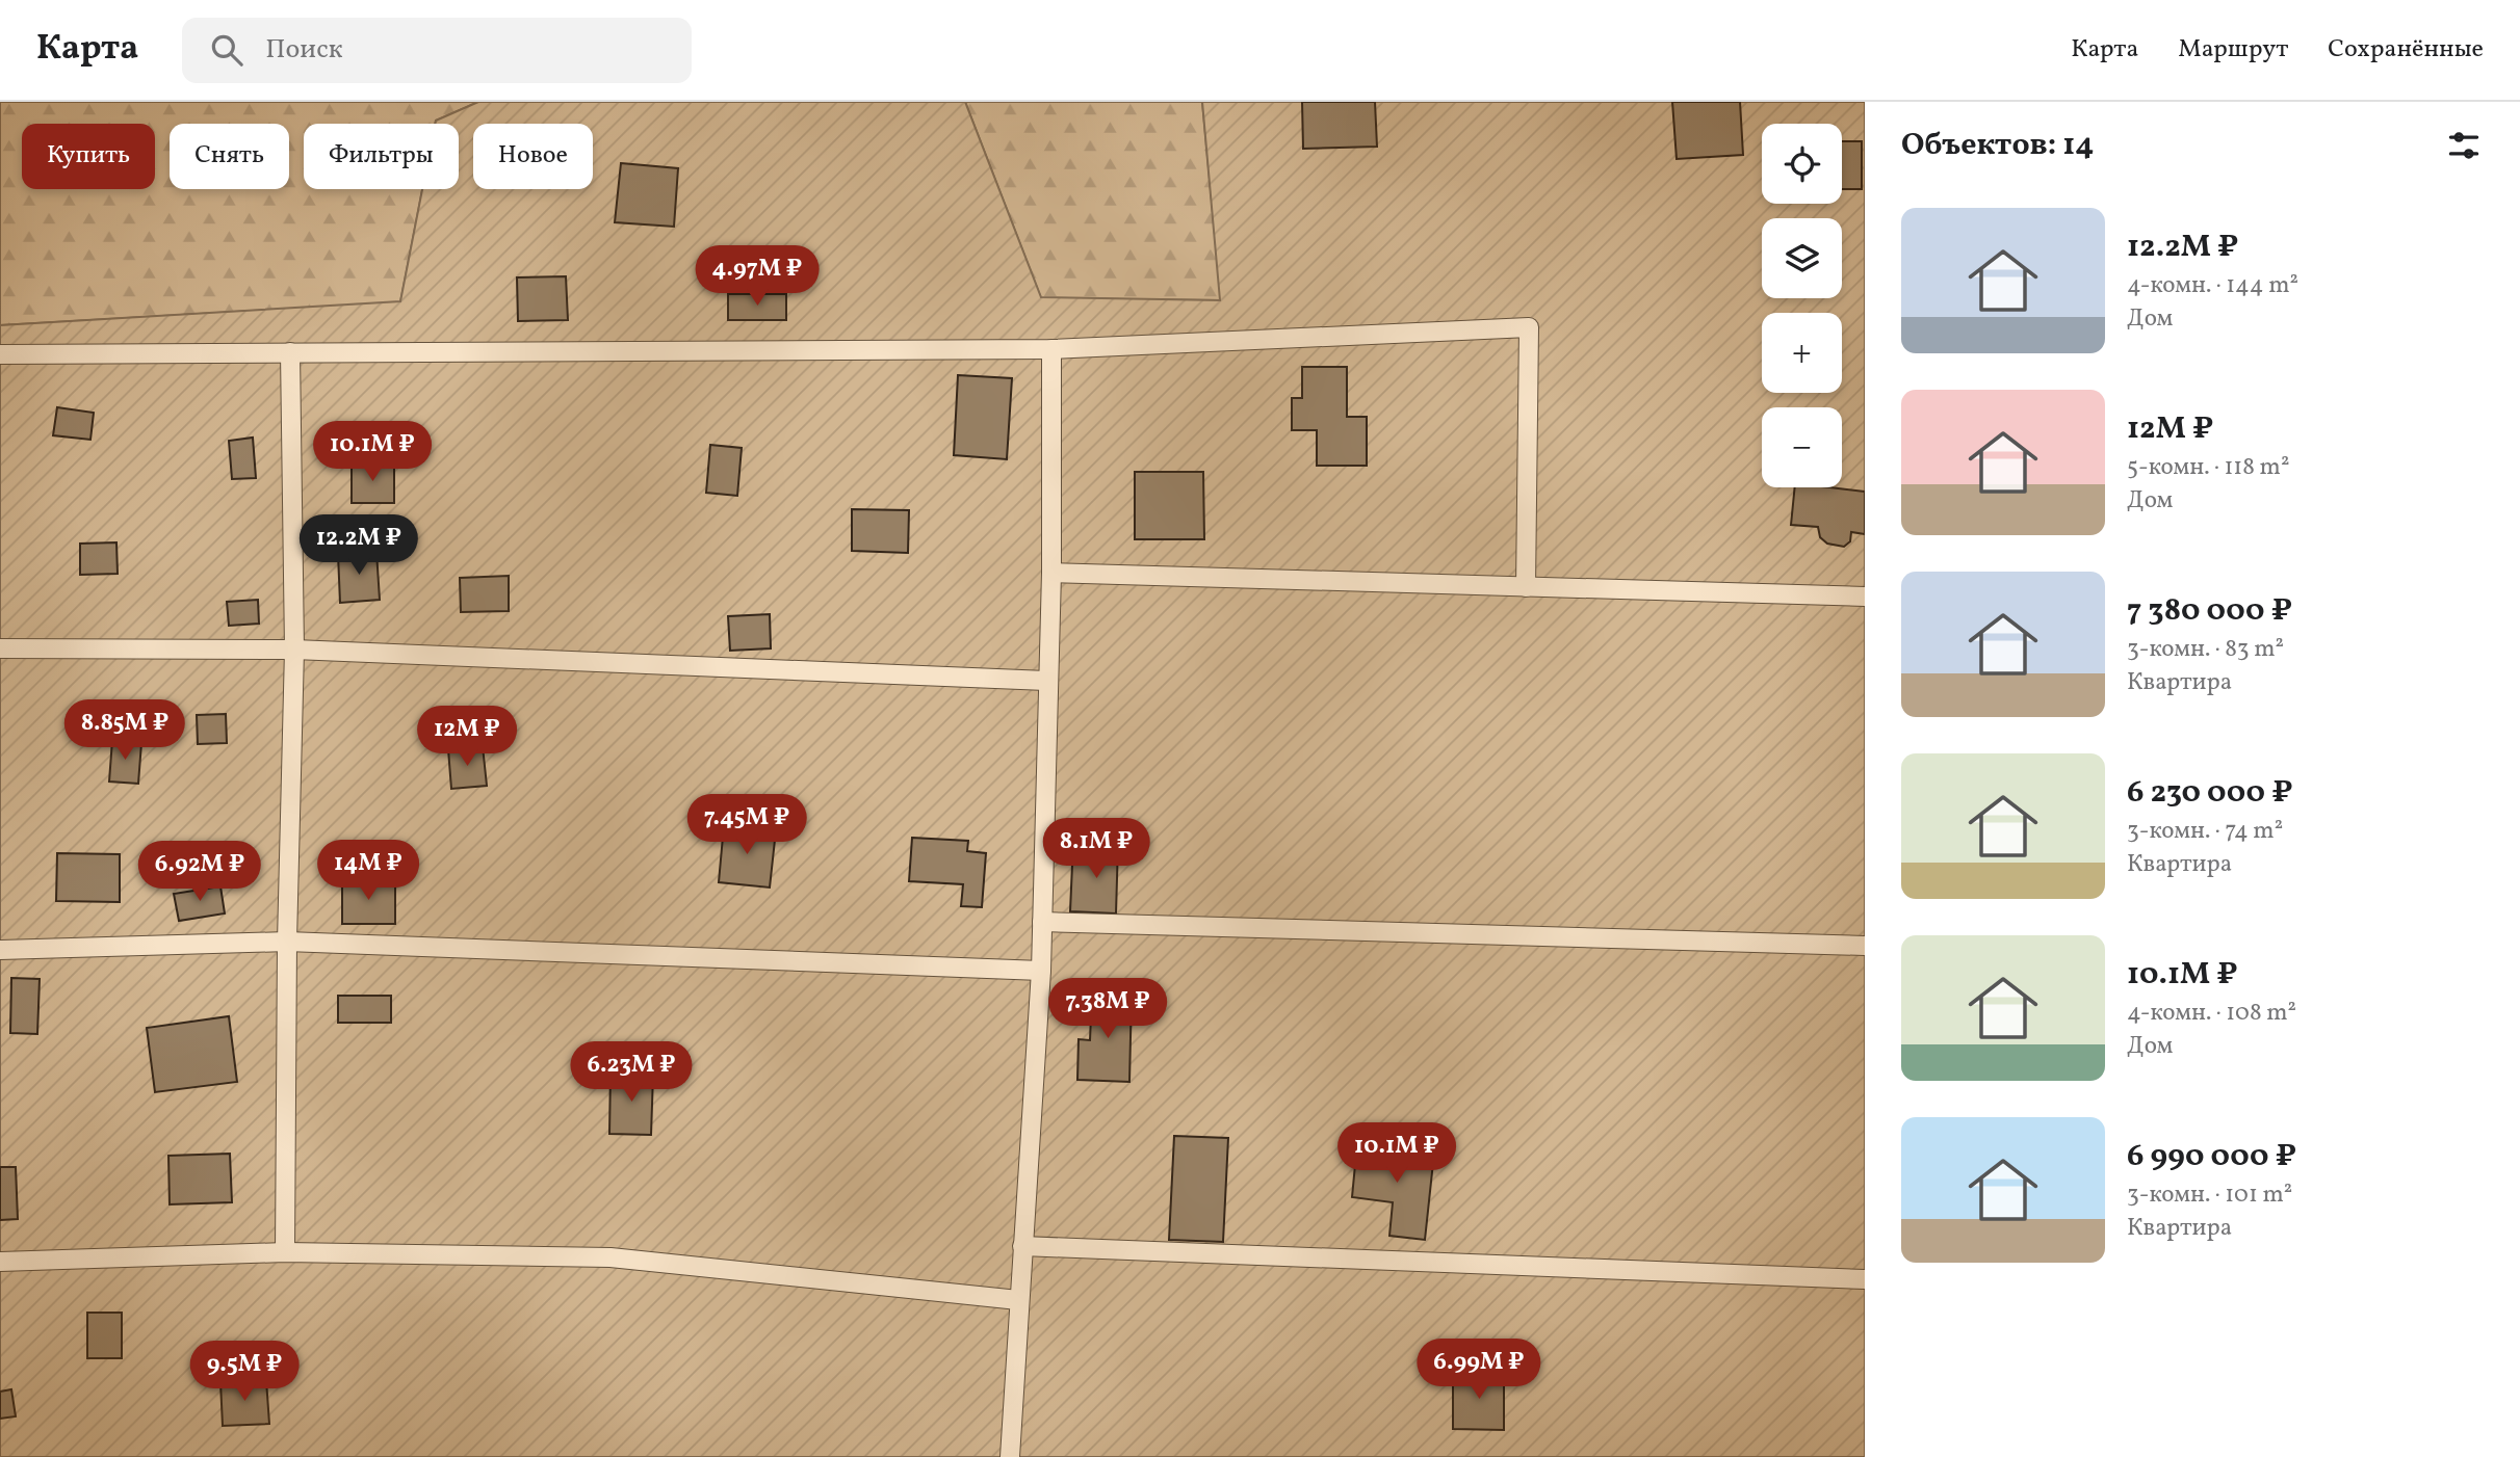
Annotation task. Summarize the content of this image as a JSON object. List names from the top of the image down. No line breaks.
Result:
{"page":{"header":"Карта","search":"Поиск","nav":["Карта","Маршрут","Сохранённые"],"heading":"Объектов: 14","map_buttons":["+","−"],"chip":["Купить","Снять","Фильтры","Новое"],"list":[{"name":"12.2M ₽","note":"4-комн. · 144 m² · Дом"},{"name":"12M ₽","note":"5-комн. · 118 m² · Дом"},{"name":"7 380 000 ₽","note":"3-комн. · 83 m² · Квартира"},{"name":"6 230 000 ₽","note":"3-комн. · 74 m² · Квартира"},{"name":"10.1M ₽","note":"4-комн. · 108 m² · Дом"},{"name":"6 990 000 ₽","note":"3-комн. · 101 m² · Квартира"}],"price":["4.97M ₽","10.1M ₽","12.2M ₽","8.85M ₽","12M ₽","7.45M ₽","8.1M ₽","14M ₽","6.92M ₽","7.38M ₽","6.23M ₽","10.1M ₽","6.99M ₽","9.5M ₽"]}}
